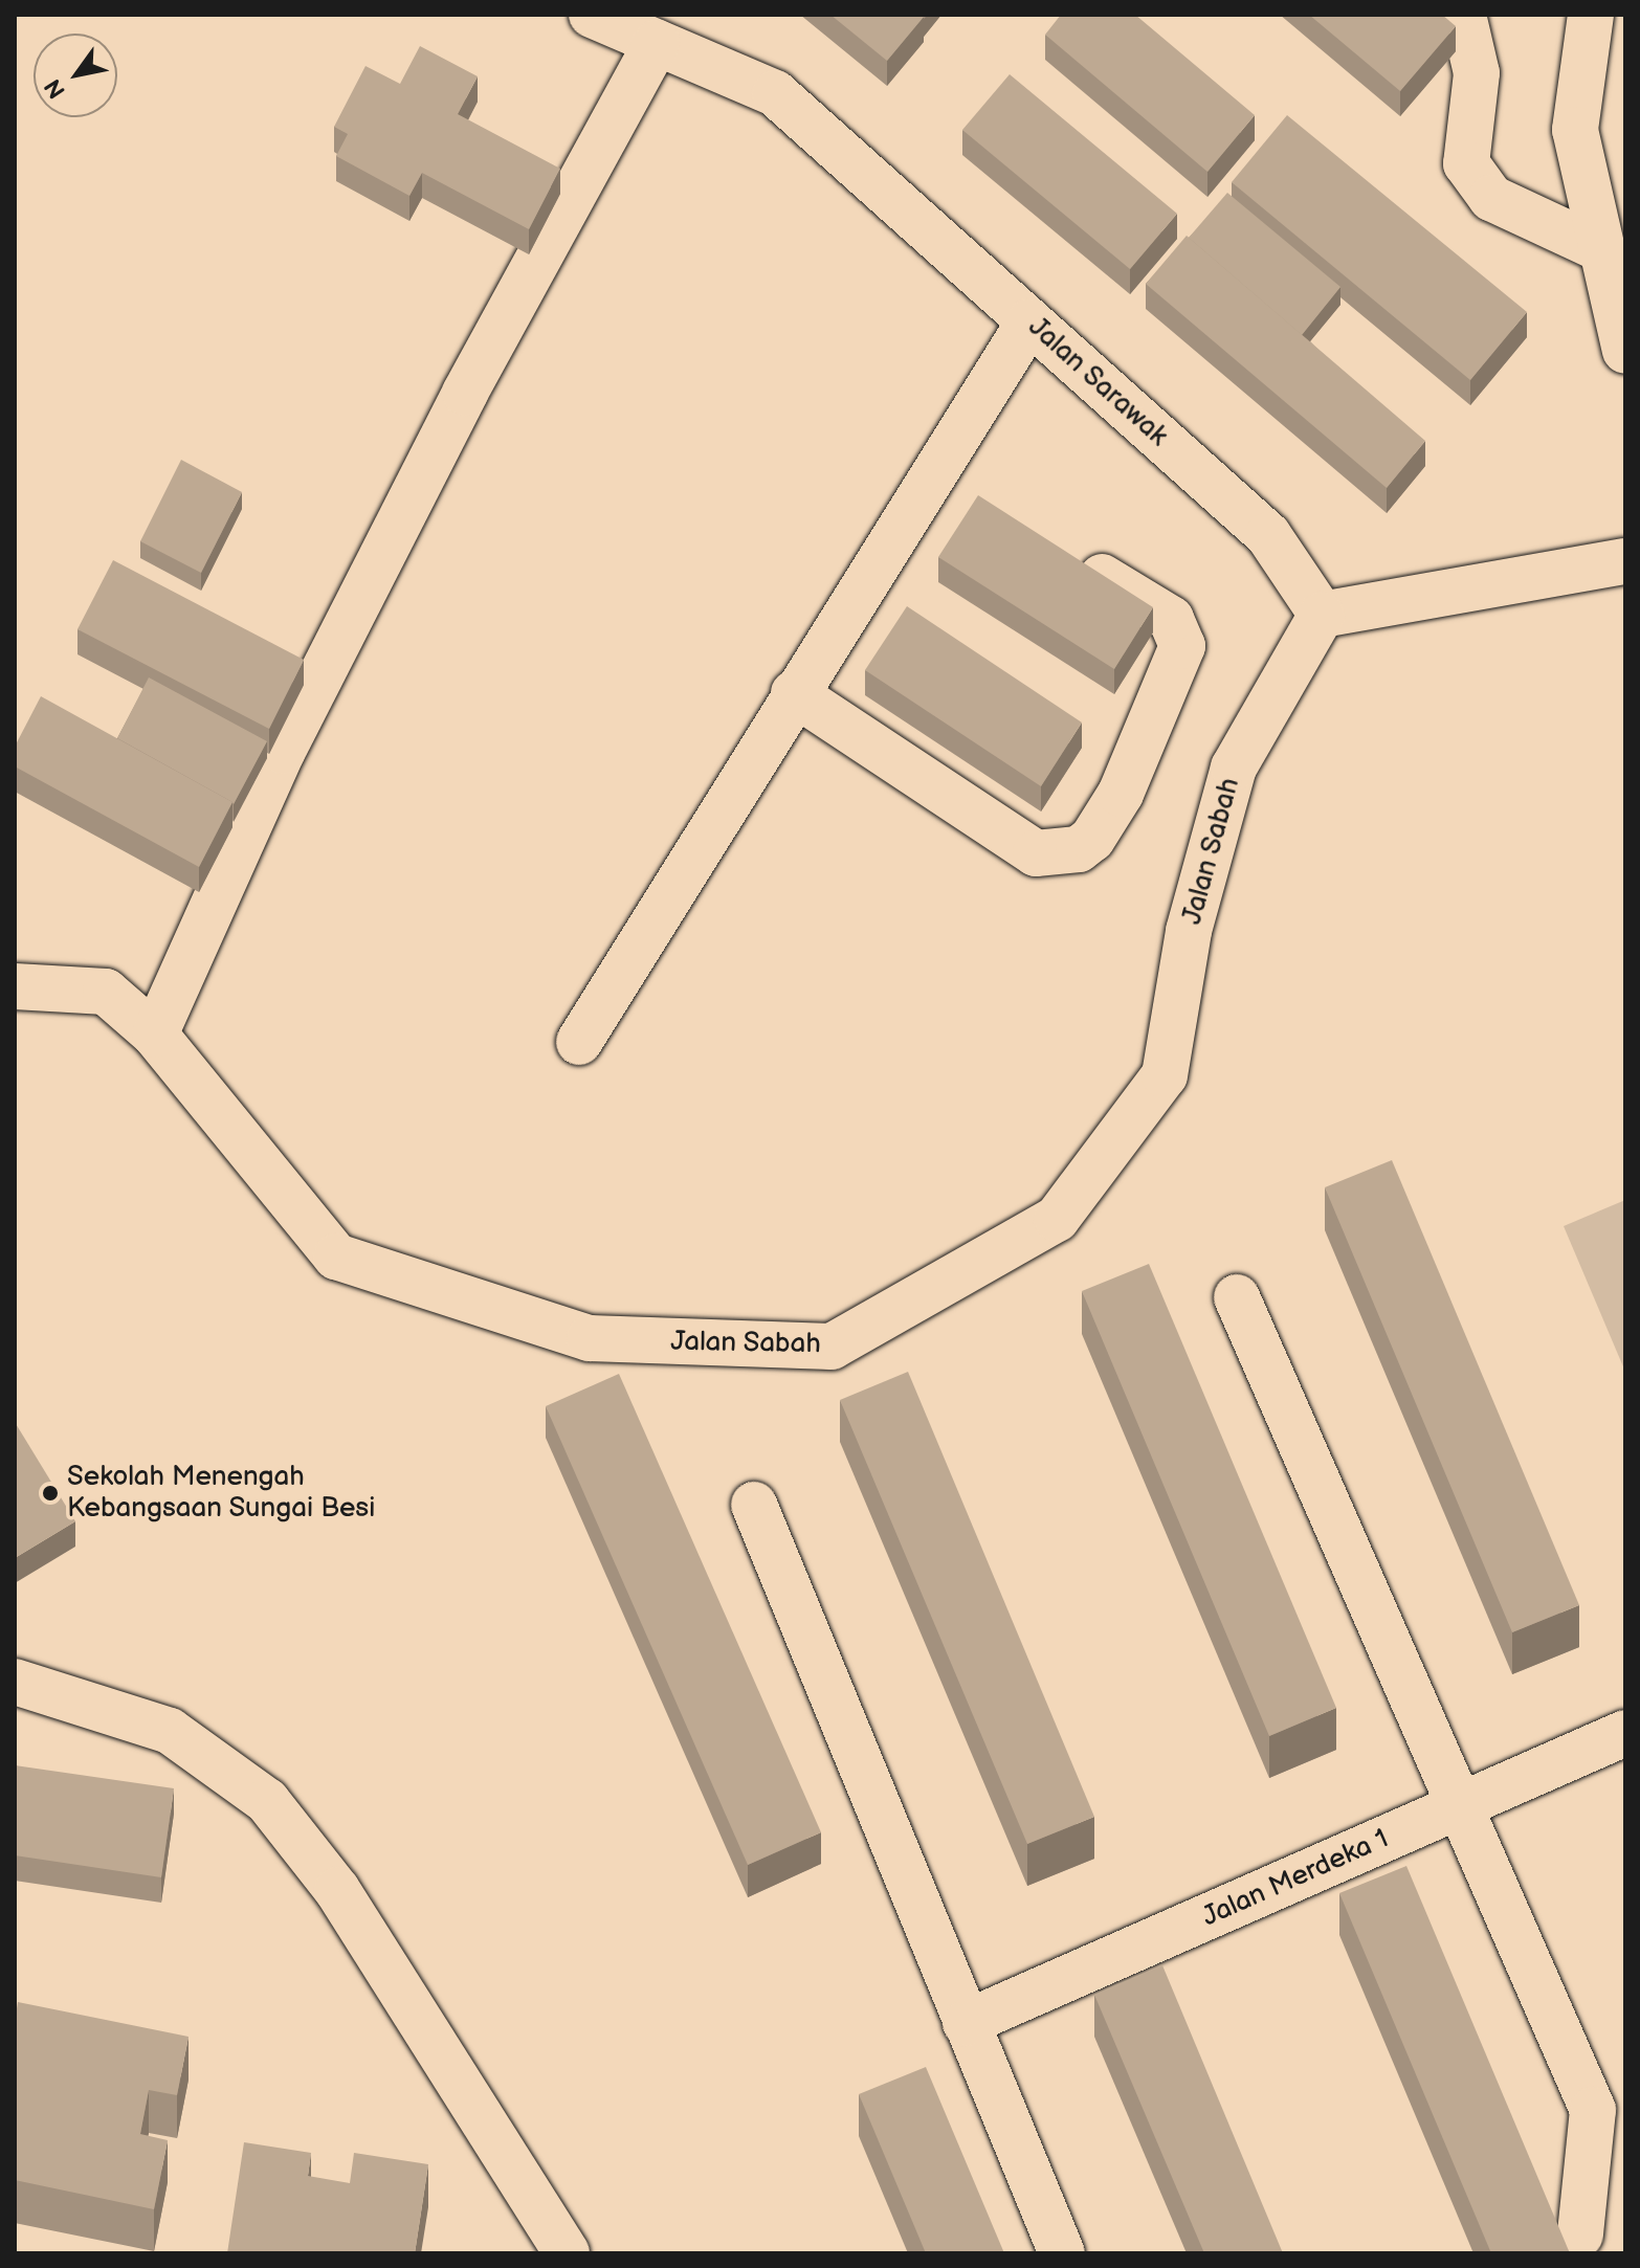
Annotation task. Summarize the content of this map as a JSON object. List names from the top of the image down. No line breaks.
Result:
{"streets":{"street":["Jalan Sarawak","Jalan Sabah","Jalan Merdeka 1"]},"crossings":[["Jalan Sarawak","Jalan Sabah"]],"places":["Sekolah Menengah Kebangsaan Sungai Besi"],"north":"bottom left"}
